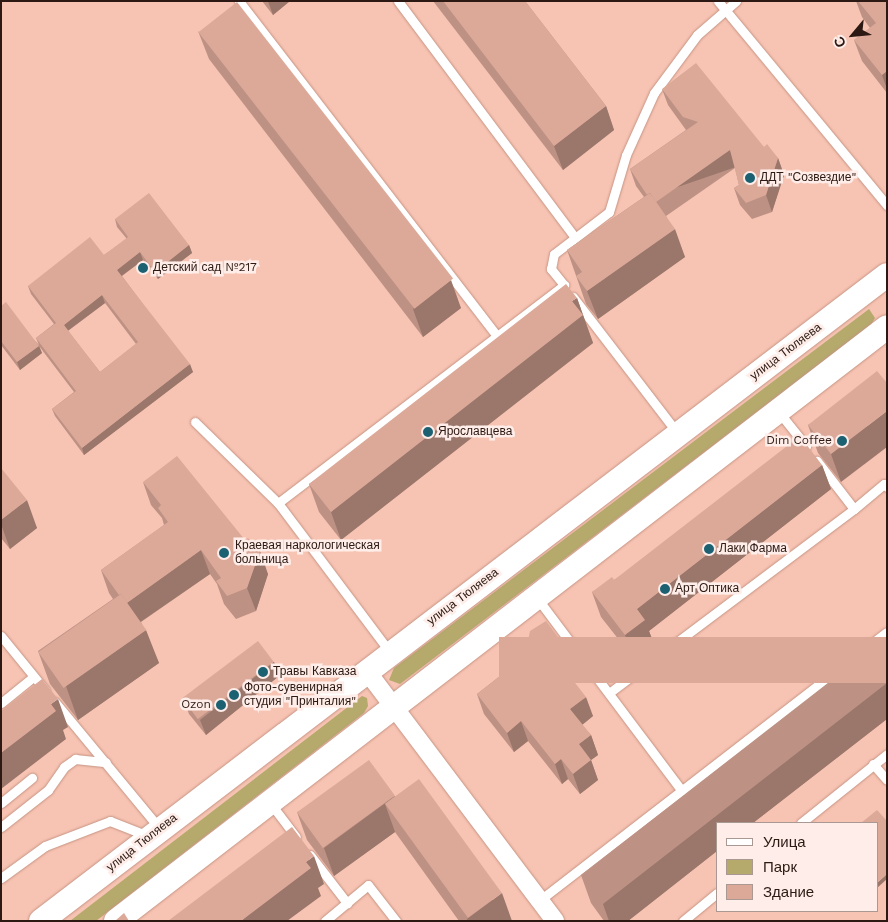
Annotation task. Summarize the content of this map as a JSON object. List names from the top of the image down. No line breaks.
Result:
{"streets":{"main road":["улица Тюляева"]},"places":["ДДТ \"Созвездие\"","Детский сад №217","Ярославцева","Dim Coffee","Лаки Фарма","Краевая наркологическая больница","Арт Оптика","Травы Кавказа","Фото-сувенирная студия \"Принталия\"","Ozon"],"legend":["Улица","Парк","Здание"],"north":"bottom left"}
